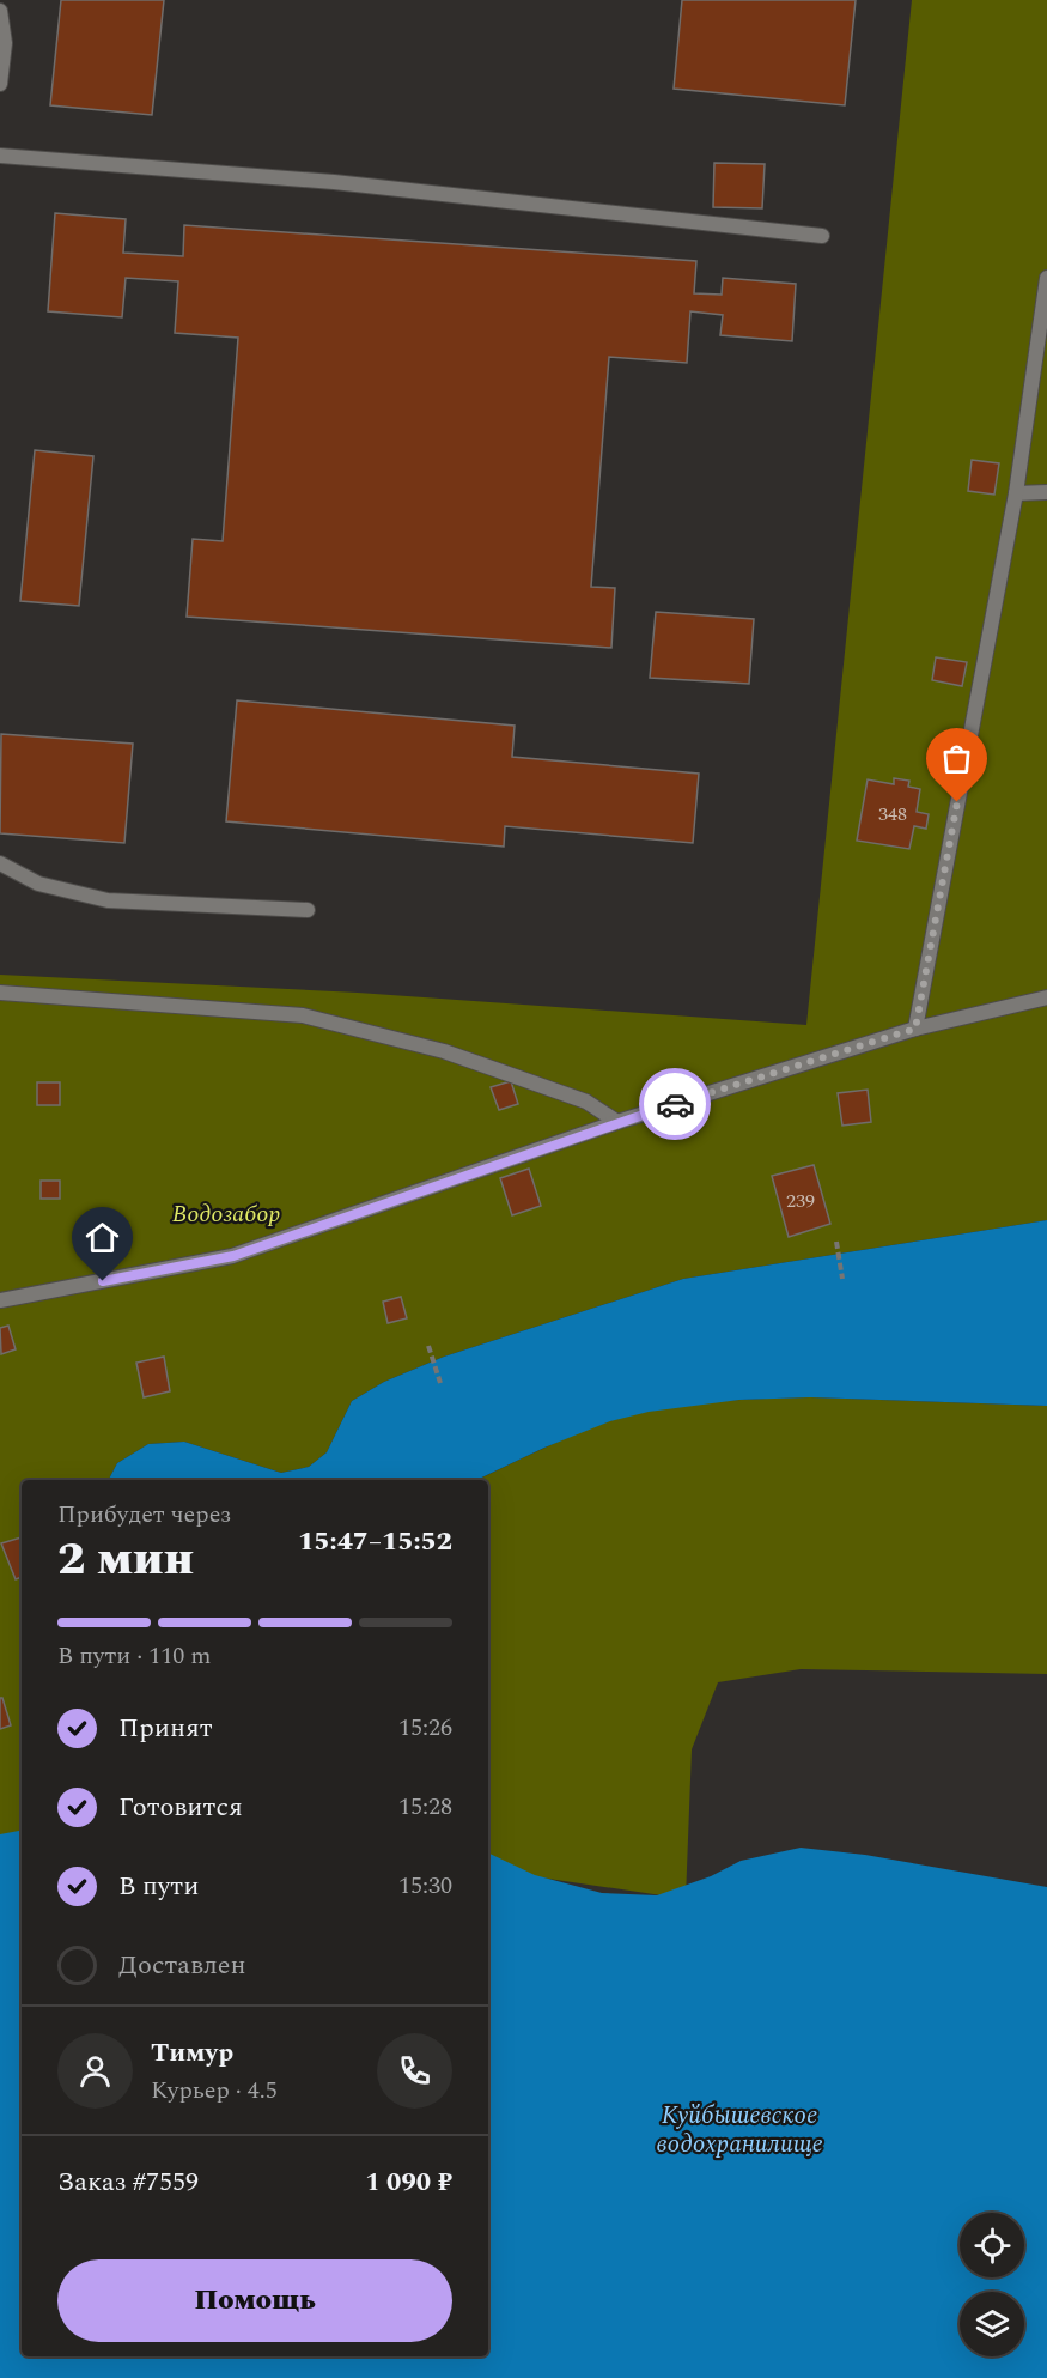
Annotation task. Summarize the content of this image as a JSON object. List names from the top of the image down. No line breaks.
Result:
{"water":["Куйбышевское водохранилище"],"parks":["Водозабор"],"house_numbers":["348","239"],"page":{"heading":["2 мин","Прибудет через","15:47–15:52"],"panel":["Тимур","Курьер · 4.5","Заказ #7559","1 090 ₽"],"bar":"В пути · 110 m","list":[["Принят","15:26"],["Готовится","15:28"],["В пути","15:30"],"Доставлен"],"buttons":"Помощь"}}
